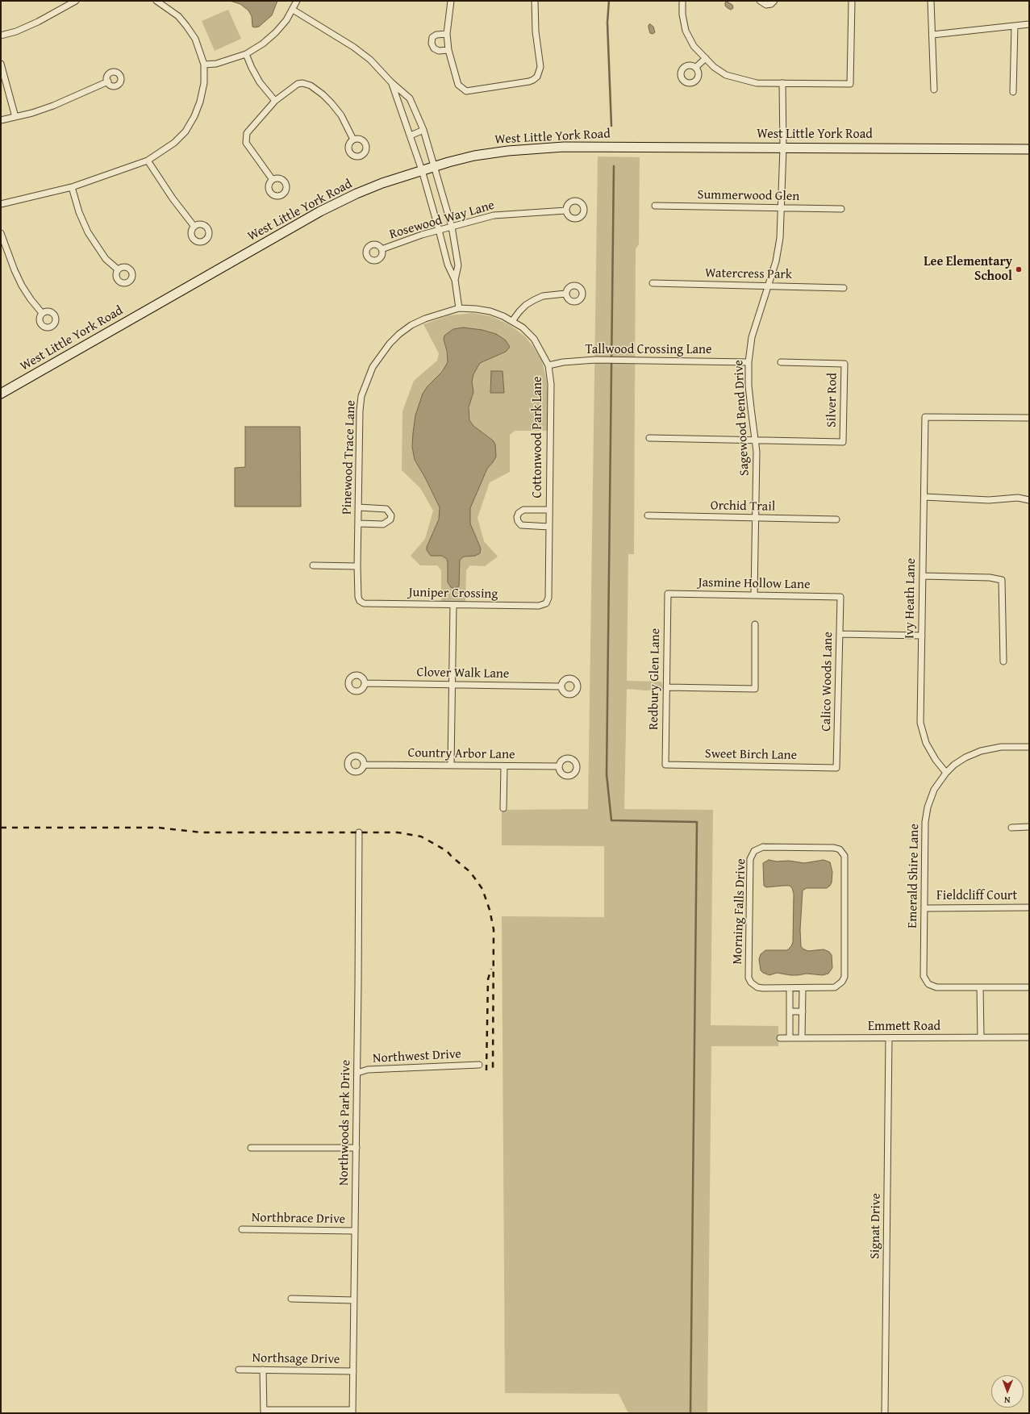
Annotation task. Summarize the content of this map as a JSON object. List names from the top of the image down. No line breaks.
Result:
{"streets":{"main road":["West Little York Road"],"street":["Summerwood Glen","Rosewood Way Lane","Watercress Park","Tallwood Crossing Lane","Silver Rod","Sagewood Bend Drive","Cottonwood Park Lane","Pinewood Trace Lane","Orchid Trail","Jasmine Hollow Lane","Juniper Crossing","Ivy Heath Lane","Clover Walk Lane","Redbury Glen Lane","Calico Woods Lane","Country Arbor Lane","Sweet Birch Lane","Emerald Shire Lane","Fieldcliff Court","Morning Falls Drive","Emmett Road","Northwest Drive","Northwoods Park Drive","Northbrace Drive","Signat Drive","Northsage Drive"]},"crossings":[["West Little York Road","Sagewood Bend Drive"],["Summerwood Glen","Sagewood Bend Drive"],["Watercress Park","Sagewood Bend Drive"],["Tallwood Crossing Lane","Sagewood Bend Drive"],["Tallwood Crossing Lane","Cottonwood Park Lane"],["Silver Rod","Sagewood Bend Drive"],["Sagewood Bend Drive","Orchid Trail"],["Sagewood Bend Drive","Jasmine Hollow Lane"],["Cottonwood Park Lane","Pinewood Trace Lane"],["Cottonwood Park Lane","Juniper Crossing"],["Pinewood Trace Lane","Juniper Crossing"],["Jasmine Hollow Lane","Redbury Glen Lane"],["Jasmine Hollow Lane","Calico Woods Lane"],["Ivy Heath Lane","Emerald Shire Lane"],["Redbury Glen Lane","Sweet Birch Lane"],["Calico Woods Lane","Sweet Birch Lane"],["Emerald Shire Lane","Fieldcliff Court"],["Emmett Road","Signat Drive"],["Northwest Drive","Northwoods Park Drive"],["Northwoods Park Drive","Northbrace Drive"],["Northwoods Park Drive","Northsage Drive"]],"places":["Lee Elementary School"],"north":"bottom"}
